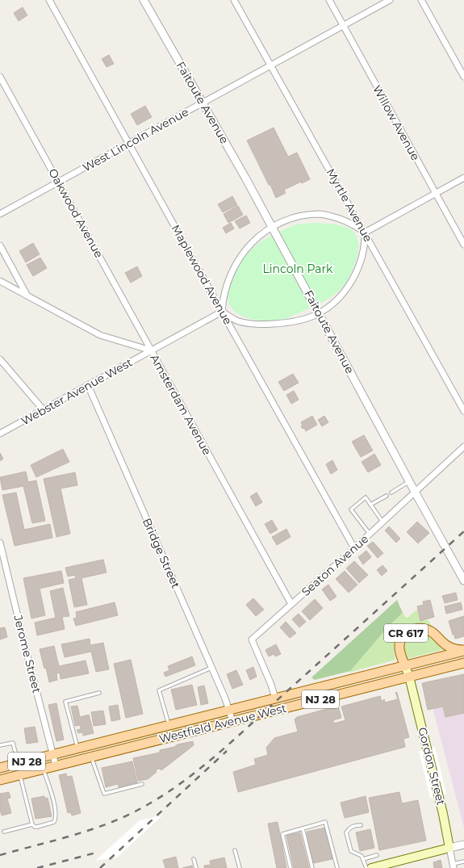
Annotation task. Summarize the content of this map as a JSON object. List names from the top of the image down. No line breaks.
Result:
{"streets":{"main road":["CR 617","NJ 28","Westfield Avenue West","Gordon Street"],"street":["Faitoute Avenue","Willow Avenue","West Lincoln Avenue","Myrtle Avenue","Oakwood Avenue","Maplewood Avenue","Webster Avenue West","Amsterdam Avenue","Bridge Street","Seaton Avenue","Jerome Street"]},"crossings":[["Faitoute Avenue","West Lincoln Avenue"],["Faitoute Avenue","Seaton Avenue"],["Willow Avenue","West Lincoln Avenue"],["West Lincoln Avenue","Myrtle Avenue"],["West Lincoln Avenue","Oakwood Avenue"],["West Lincoln Avenue","Maplewood Avenue"],["Oakwood Avenue","Webster Avenue West"],["Oakwood Avenue","Amsterdam Avenue"],["Maplewood Avenue","Webster Avenue West"],["Maplewood Avenue","Seaton Avenue"],["Webster Avenue West","Amsterdam Avenue"],["Webster Avenue West","Bridge Street"],["Amsterdam Avenue","Seaton Avenue"],["Bridge Street","Westfield Avenue West"],["Seaton Avenue","Westfield Avenue West"],["CR 617","Westfield Avenue West"],["CR 617","Gordon Street"],["Jerome Street","Westfield Avenue West"],["Westfield Avenue West","Gordon Street"]],"parks":["Lincoln Park"]}
